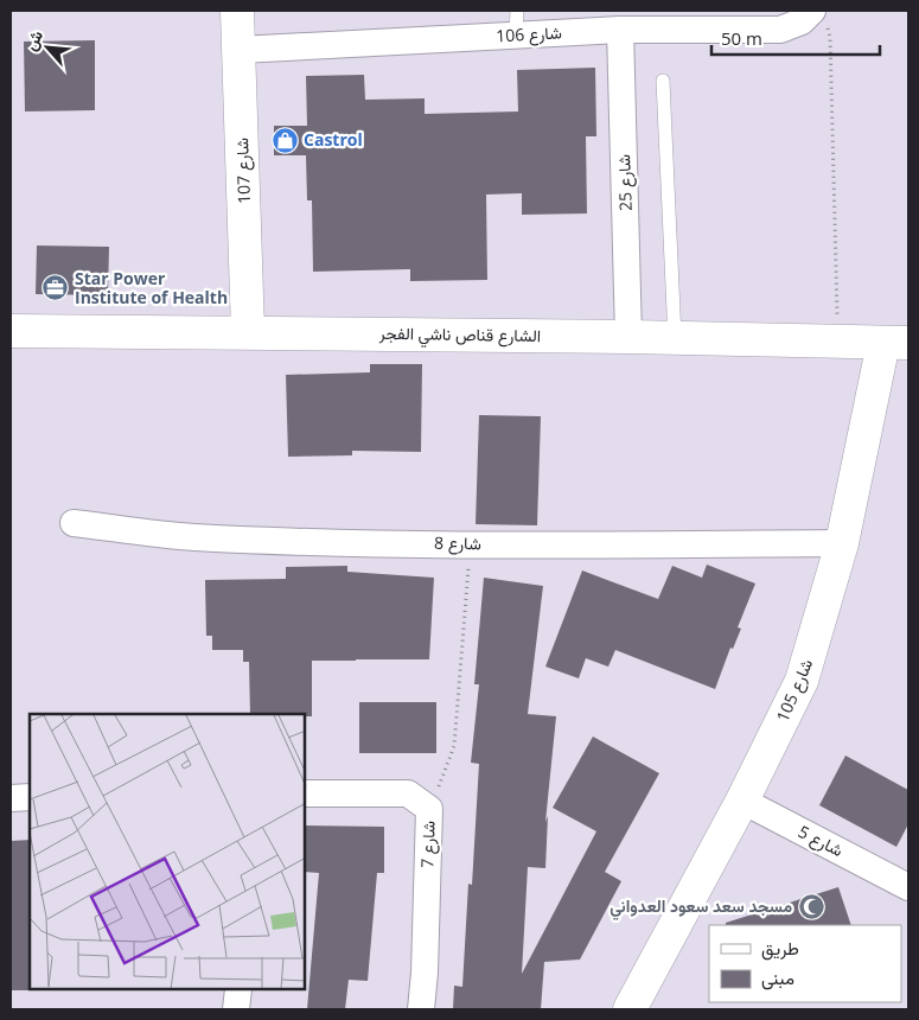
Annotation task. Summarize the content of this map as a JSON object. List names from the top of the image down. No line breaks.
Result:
{"streets":{"street":["شارع 106","شارع 107","شارع 25","الشارع قناص ناشي الفجر","شارع 8","شارع 105","شارع 5","شارع 7"]},"crossings":[["شارع 106","شارع 107"],["شارع 106","شارع 25"],["شارع 107","الشارع قناص ناشي الفجر"],["شارع 25","الشارع قناص ناشي الفجر"],["الشارع قناص ناشي الفجر","شارع 105"],["شارع 8","شارع 105"],["شارع 105","شارع 5"]],"places":{"shop":["Castrol"],"office":["Star Power Institute of Health"],"mosque":["مسجد سعد سعود العدواني"]},"legend":["طريق","مبنى"],"scale_bar":"50 m","north":"top left"}
